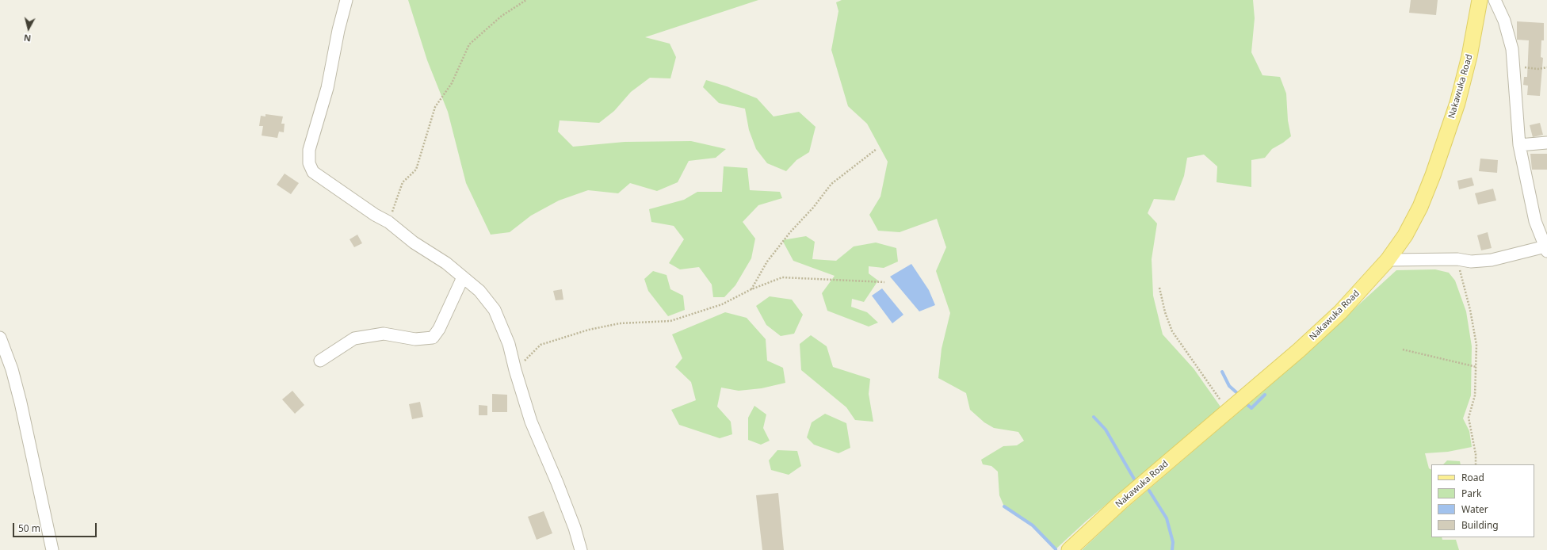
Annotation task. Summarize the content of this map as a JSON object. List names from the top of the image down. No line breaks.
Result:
{"streets":{"main road":["Nakawuka Road"]},"legend":["Road","Park","Water","Building"],"scale_bar":"50 m","north":"bottom"}
